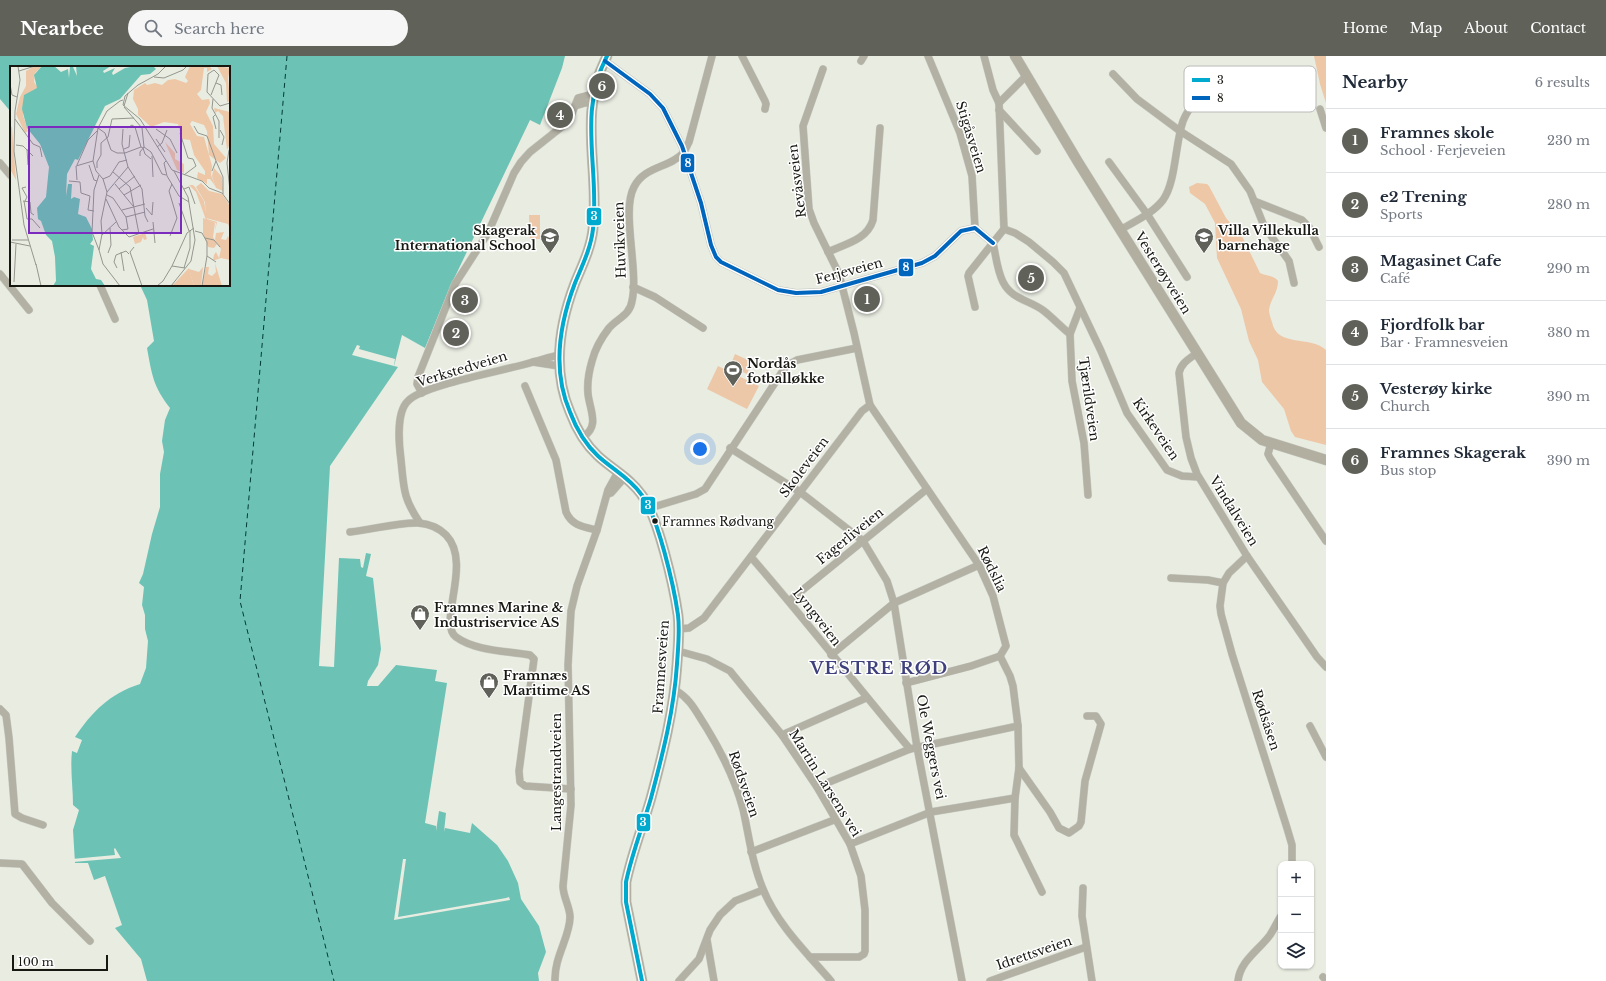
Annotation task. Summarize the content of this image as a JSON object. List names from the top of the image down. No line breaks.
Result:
{"streets":{"main road":["Vesterøyveien","Framnesveien"],"street":["Stigåsveien","Revåsveien","Huvikveien","Ferjeveien","Verkstedveien","Tjærildveien","Kirkeveien","Skoleveien","Vindalveien","Fagerliveien","Rødslia","Lyngveien","Rødsåsen","Ole Weggers vei","Langestrandveien","Martin Larsens vei","Rødsveien","Idrettsveien"]},"crossings":[["Stigåsveien","Ferjeveien"],["Revåsveien","Ferjeveien"],["Huvikveien","Ferjeveien"],["Huvikveien","Framnesveien"],["Ferjeveien","Framnesveien"],["Vesterøyveien","Vindalveien"],["Verkstedveien","Framnesveien"],["Tjærildveien","Kirkeveien"],["Kirkeveien","Vindalveien"],["Skoleveien","Rødslia"],["Skoleveien","Lyngveien"],["Skoleveien","Framnesveien"],["Skoleveien","Ole Weggers vei"],["Vindalveien","Rødsåsen"],["Fagerliveien","Rødslia"],["Fagerliveien","Lyngveien"],["Fagerliveien","Ole Weggers vei"],["Framnesveien","Langestrandveien"],["Framnesveien","Martin Larsens vei"],["Framnesveien","Rødsveien"],["Martin Larsens vei","Rødsveien"]],"districts":["VESTRE RØD"],"places":{"school or university":["Skagerak International School","Villa Villekulla barnehage"],"sports":["Nordås fotballøkke"],"other":["Framnes Rødvang"],"shop":["Framnes Marine & Industriservice AS","Framnæs Maritime AS"]},"lines":["transit line 3","transit line 8"],"legend":["3","8"],"scale_bar":"100 m","page":{"header":"Nearbee","search":"Search here","nav":["Home","Map","About","Contact"],"heading":["Nearby","6 results"],"pins":["6","4","5","1","3","2"],"list":[{"mark":"1","name":"Framnes skole","note":"School · Ferjeveien","value":"230 m"},{"mark":"2","name":"e2 Trening","note":"Sports","value":"280 m"},{"mark":"3","name":"Magasinet Cafe","note":"Café","value":"290 m"},{"mark":"4","name":"Fjordfolk bar","note":"Bar · Framnesveien","value":"380 m"},{"mark":"5","name":"Vesterøy kirke","note":"Church","value":"390 m"},{"mark":"6","name":"Framnes Skagerak","note":"Bus stop","value":"390 m"}],"map_buttons":["+","−"],"scale":"100 m"}}
